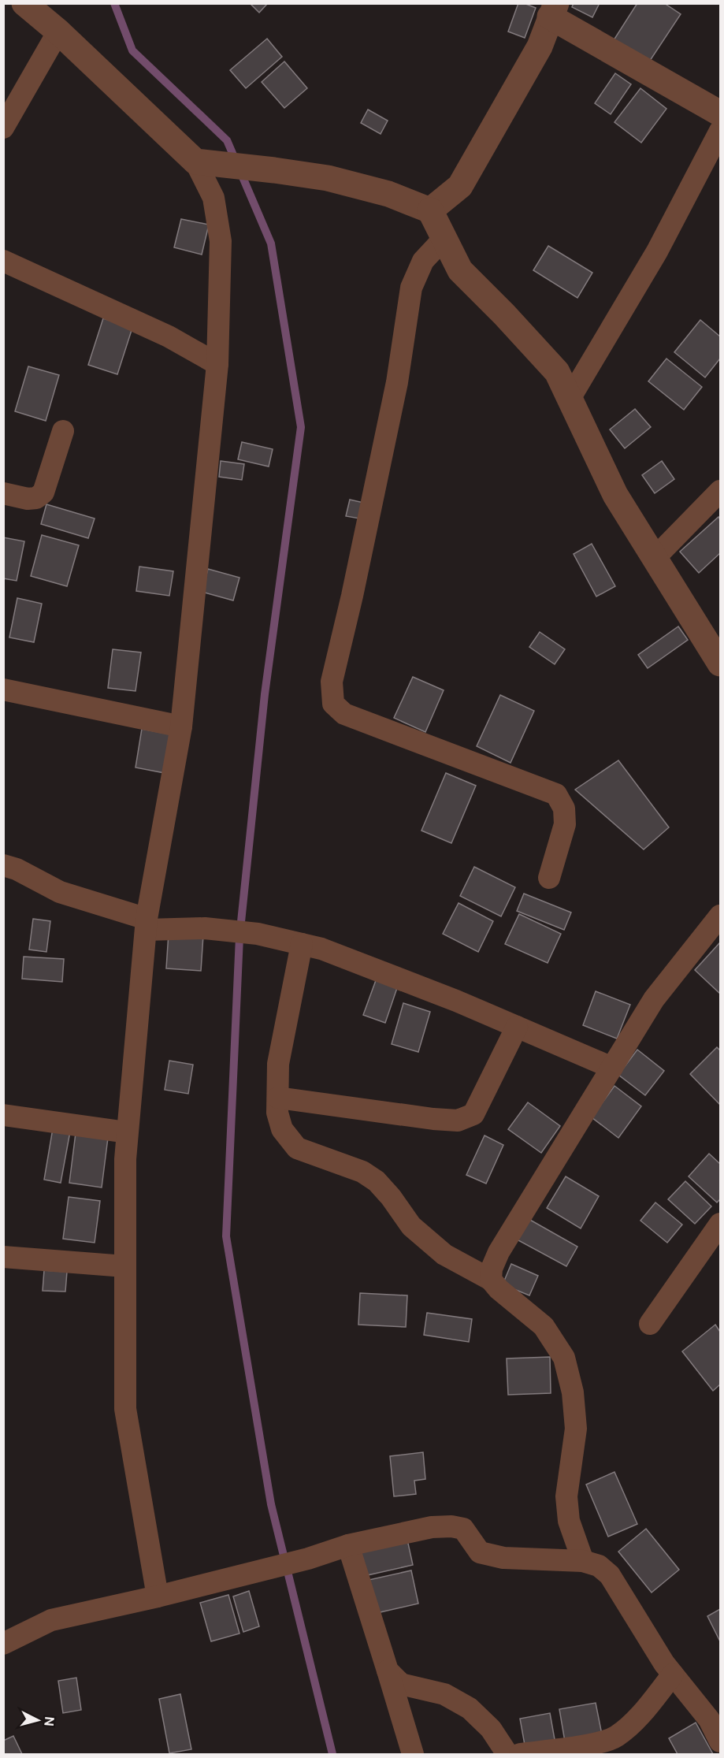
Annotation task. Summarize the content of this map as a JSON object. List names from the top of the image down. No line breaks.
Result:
{"north":"right"}
